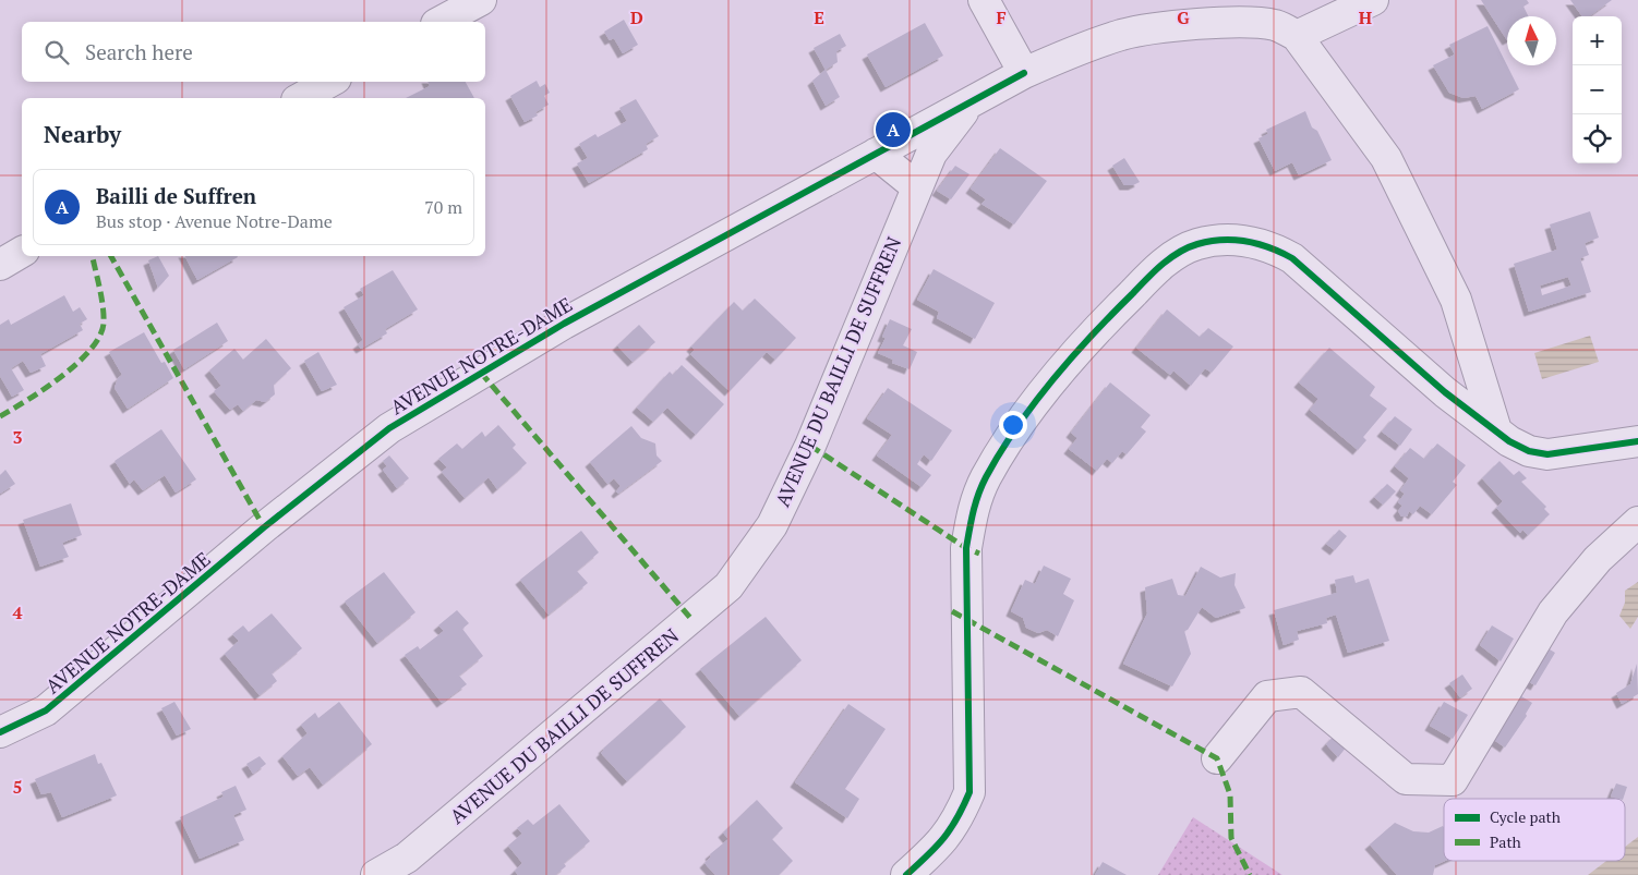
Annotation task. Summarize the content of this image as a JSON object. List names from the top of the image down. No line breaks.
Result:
{"streets":{"street":["AVENUE NOTRE-DAME","AVENUE DU BAILLI DE SUFFREN"]},"crossings":[["AVENUE NOTRE-DAME","AVENUE DU BAILLI DE SUFFREN"]],"legend":["Cycle path","Path"],"north":"top","page":{"map_buttons":["+","−"],"search":"Search here","heading":"Nearby","pins":"A","list":[{"mark":"A","name":"Bailli de Suffren","note":"Bus stop · Avenue Notre-Dame","value":"70 m"}]},"grid":{"columns":["D","E","F","G","H"],"rows":["3","4","5"]}}
